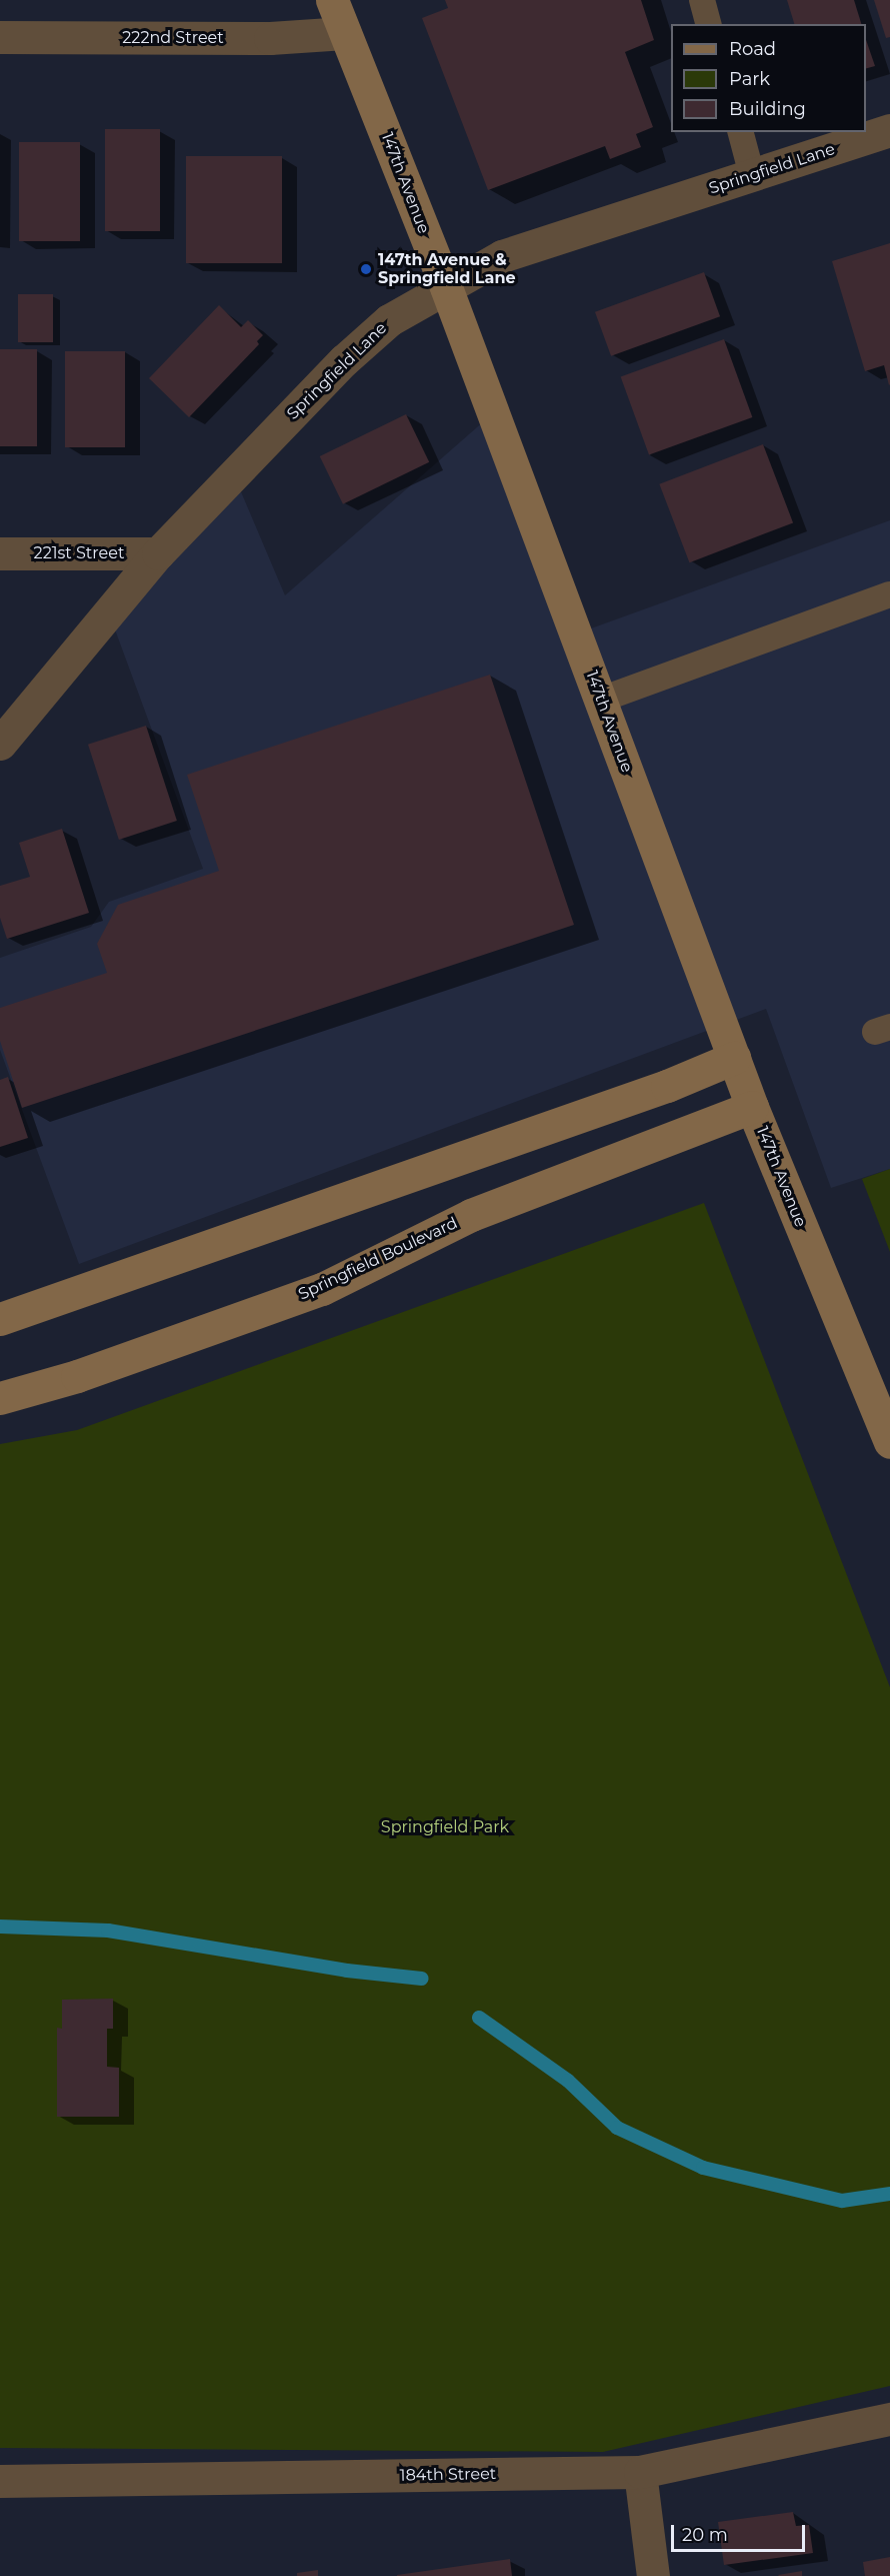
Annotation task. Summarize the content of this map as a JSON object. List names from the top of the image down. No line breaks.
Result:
{"streets":{"street":["222nd Street","Springfield Lane","147th Avenue","221st Street","Springfield Boulevard","184th Street"]},"crossings":[["222nd Street","147th Avenue"],["Springfield Lane","147th Avenue"],["Springfield Lane","221st Street"],["147th Avenue","Springfield Boulevard"]],"parks":["Springfield Park"],"places":["147th Avenue & Springfield Lane"],"legend":["Road","Park","Building"],"scale_bar":"20 m"}
